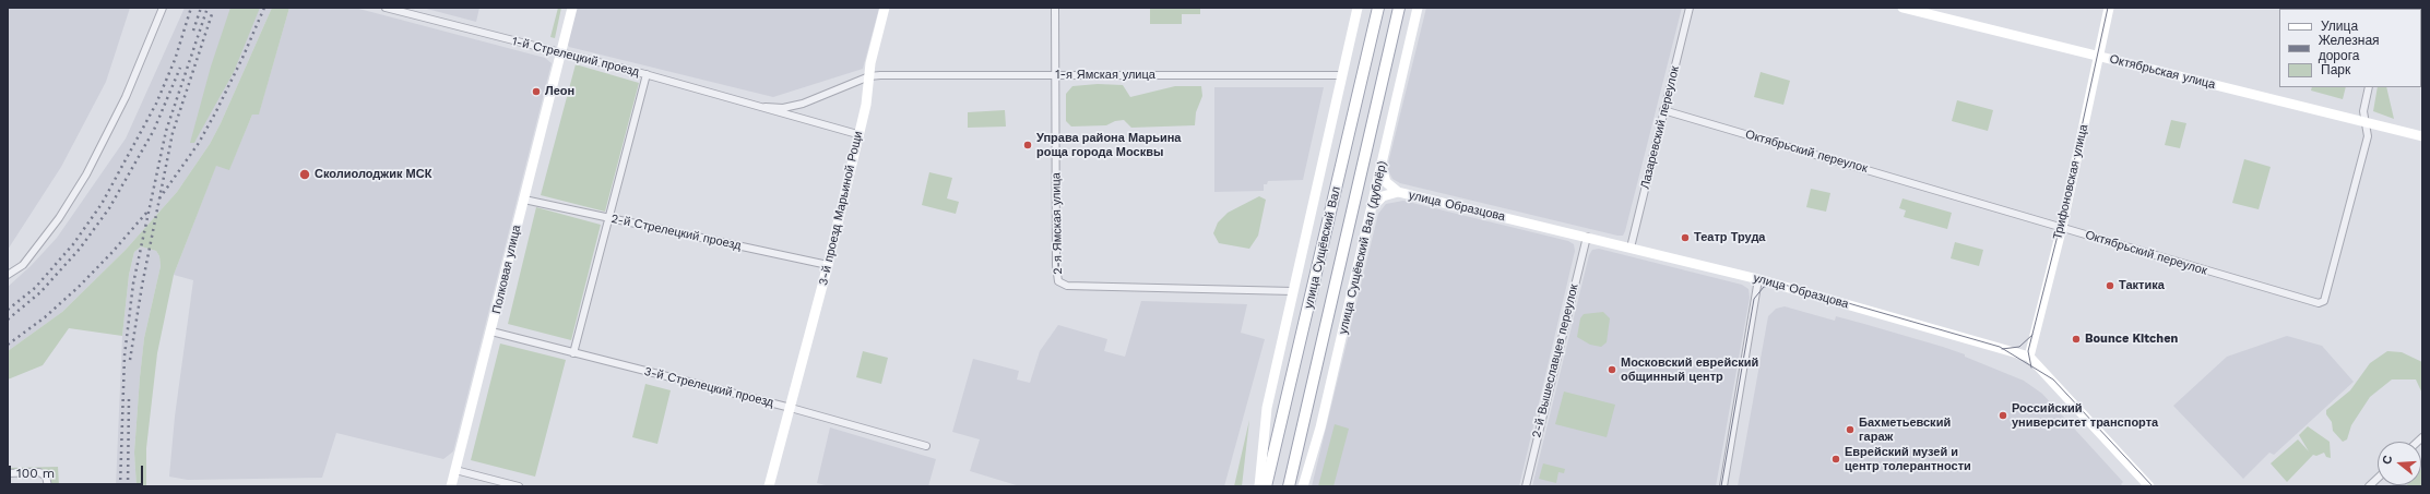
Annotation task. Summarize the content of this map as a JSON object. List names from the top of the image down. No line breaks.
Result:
{"streets":{"main road":["улица Сущёвский Вал"],"street":["1-й Стрелецкий проезд","Октябрьская улица","1-я Ямская улица","Лазаревский переулок","Октябрьский переулок","Трифоновская улица","улица Образцова","3-й проезд Марьиной Рощи","2-я Ямская улица","2-й Стрелецкий проезд","улица Сущёвский Вал (дублёр)","Полковая улица","2-й Вышеславцев переулок","3-й Стрелецкий проезд"]},"crossings":[["1-й Стрелецкий проезд","1-я Ямская улица"],["1-й Стрелецкий проезд","3-й проезд Марьиной Рощи"],["1-й Стрелецкий проезд","Полковая улица"],["Октябрьская улица","Октябрьский переулок"],["Октябрьская улица","Трифоновская улица"],["1-я Ямская улица","3-й проезд Марьиной Рощи"],["1-я Ямская улица","2-я Ямская улица"],["Лазаревский переулок","Октябрьский переулок"],["Лазаревский переулок","улица Образцова"],["Октябрьский переулок","Трифоновская улица"],["Трифоновская улица","улица Образцова"],["улица Образцова","улица Сущёвский Вал (дублёр)"],["улица Образцова","2-й Вышеславцев переулок"],["3-й проезд Марьиной Рощи","2-й Стрелецкий проезд"],["3-й проезд Марьиной Рощи","3-й Стрелецкий проезд"],["2-й Стрелецкий проезд","Полковая улица"],["Полковая улица","3-й Стрелецкий проезд"]],"places":["Леон","Управа района Марьина роща города Москвы","Сколиолоджик МСК","Театр Труда","Тактика","Bounce Kitchen","Московский еврейский общинный центр","Российский университет транспорта","Бахметьевский гараж","Еврейский музей и центр толерантности"],"legend":["Улица","Железная дорога","Парк"],"scale_bar":"100 m","north":"left"}
